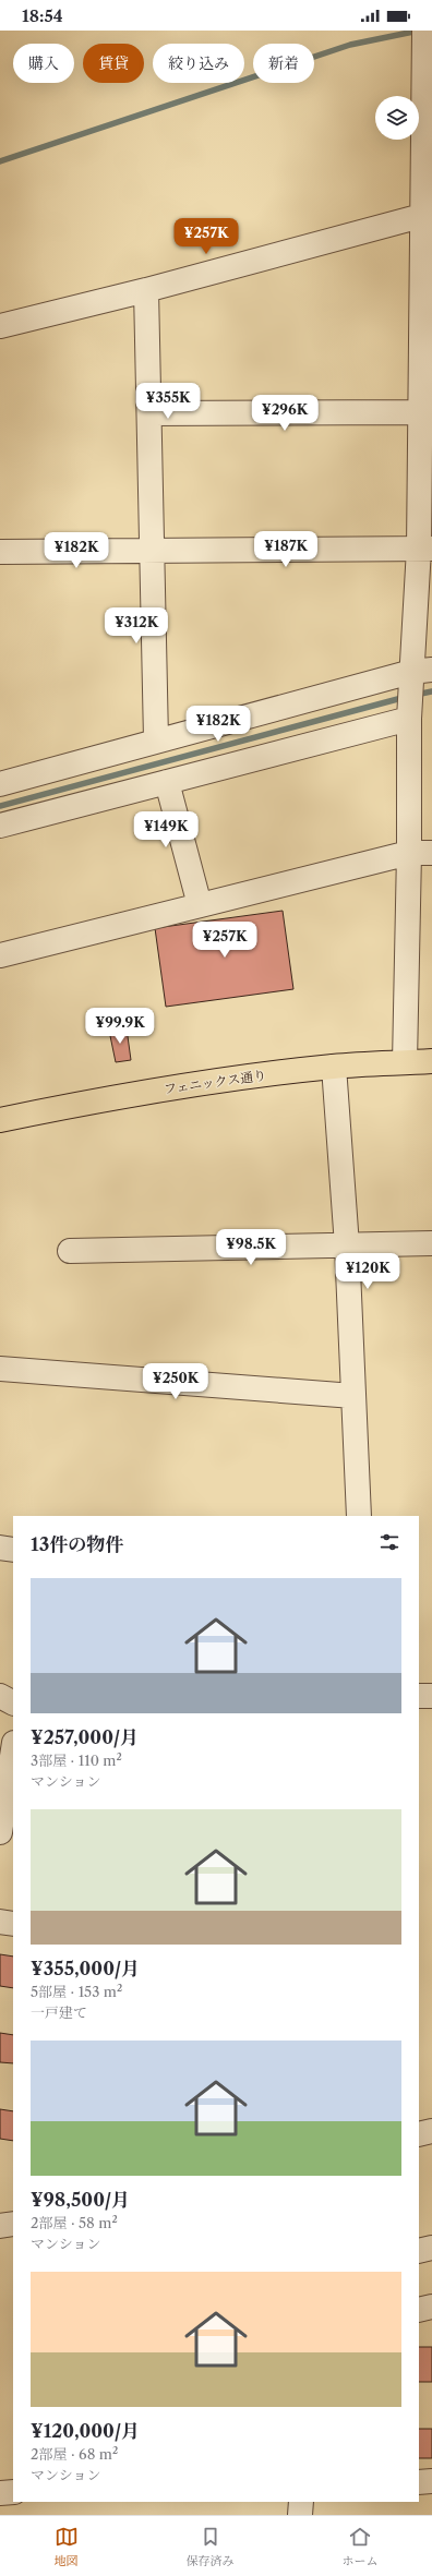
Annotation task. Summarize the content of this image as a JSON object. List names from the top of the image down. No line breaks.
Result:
{"streets":{"main road":["フェニックス通り"]},"page":{"status":"18:54","chip":["購入","賃貸","絞り込み","新着"],"price":["¥257K","¥355K","¥296K","¥187K","¥182K","¥312K","¥182K","¥149K","¥257K","¥99.9K","¥98.5K","¥120K","¥250K"],"heading":"13件の物件","list":[{"name":"¥257,000/月","note":"3部屋 · 110 m² · マンション"},{"name":"¥355,000/月","note":"5部屋 · 153 m² · 一戸建て"},{"name":"¥98,500/月","note":"2部屋 · 58 m² · マンション"},{"name":"¥120,000/月","note":"2部屋 · 68 m² · マンション"}],"tabs":["地図","保存済み","ホーム"]}}
